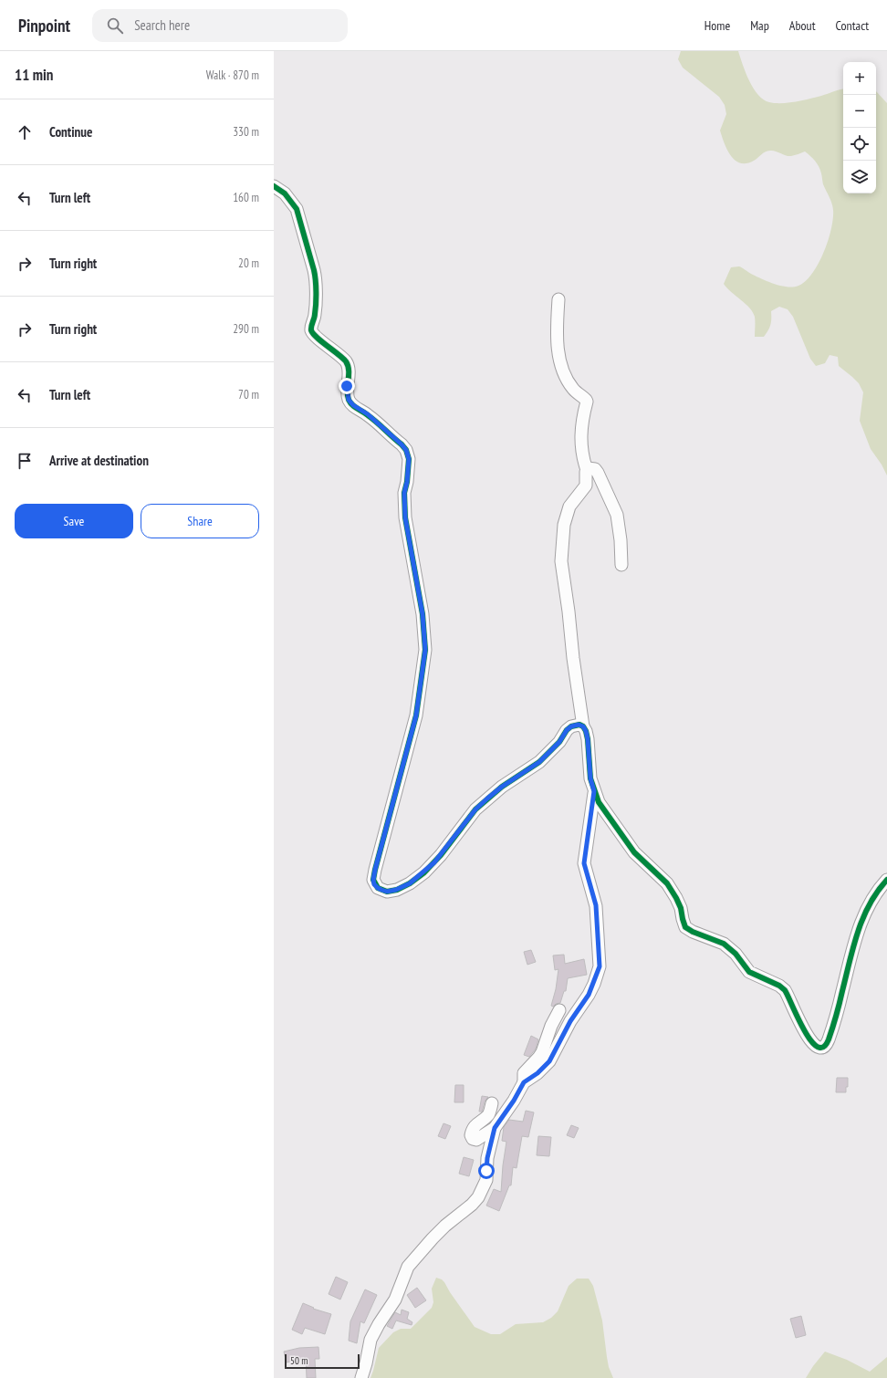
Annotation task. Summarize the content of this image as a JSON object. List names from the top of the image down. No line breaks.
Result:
{"scale_bar":"50 m","page":{"header":"Pinpoint","search":"Search here","nav":["Home","Map","About","Contact"],"heading":["11 min","Walk · 870 m"],"map_buttons":["+","−"],"list":[["Continue","330 m"],["Turn left","160 m"],["Turn right","20 m"],["Turn right","290 m"],["Turn left","70 m"],"Arrive at destination"],"buttons":["Save","Share"],"scale":"50 m"}}
